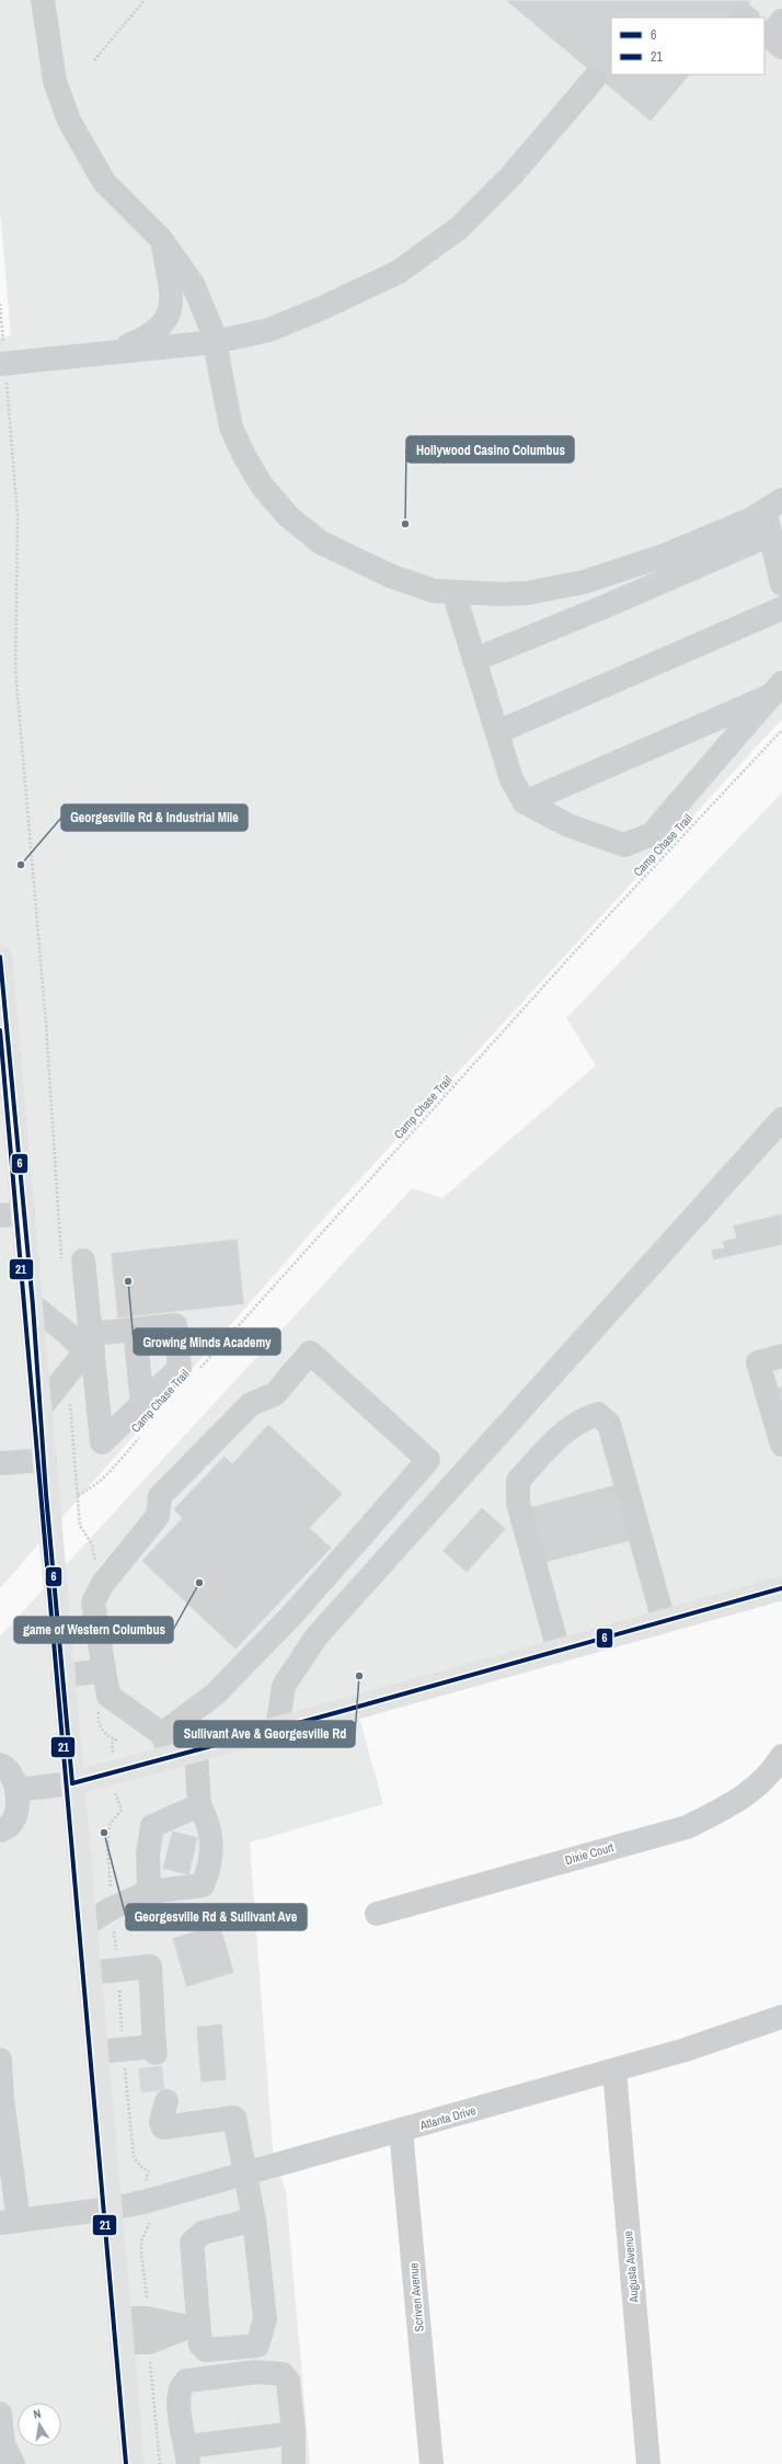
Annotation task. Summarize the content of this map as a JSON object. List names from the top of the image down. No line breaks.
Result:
{"streets":{"street":["Dixie Court","Atlanta Drive","Augusta Avenue","Scriven Avenue"],"path":["Camp Chase Trail"]},"crossings":[["Atlanta Drive","Augusta Avenue"],["Atlanta Drive","Scriven Avenue"]],"places":["Hollywood Casino Columbus","Georgesville Rd & Industrial Mile","Growing Minds Academy","game of Western Columbus","Sullivant Ave & Georgesville Rd","Georgesville Rd & Sullivant Ave"],"lines":["transit line 6","transit line 21"],"legend":["6","21"],"north":"top"}
